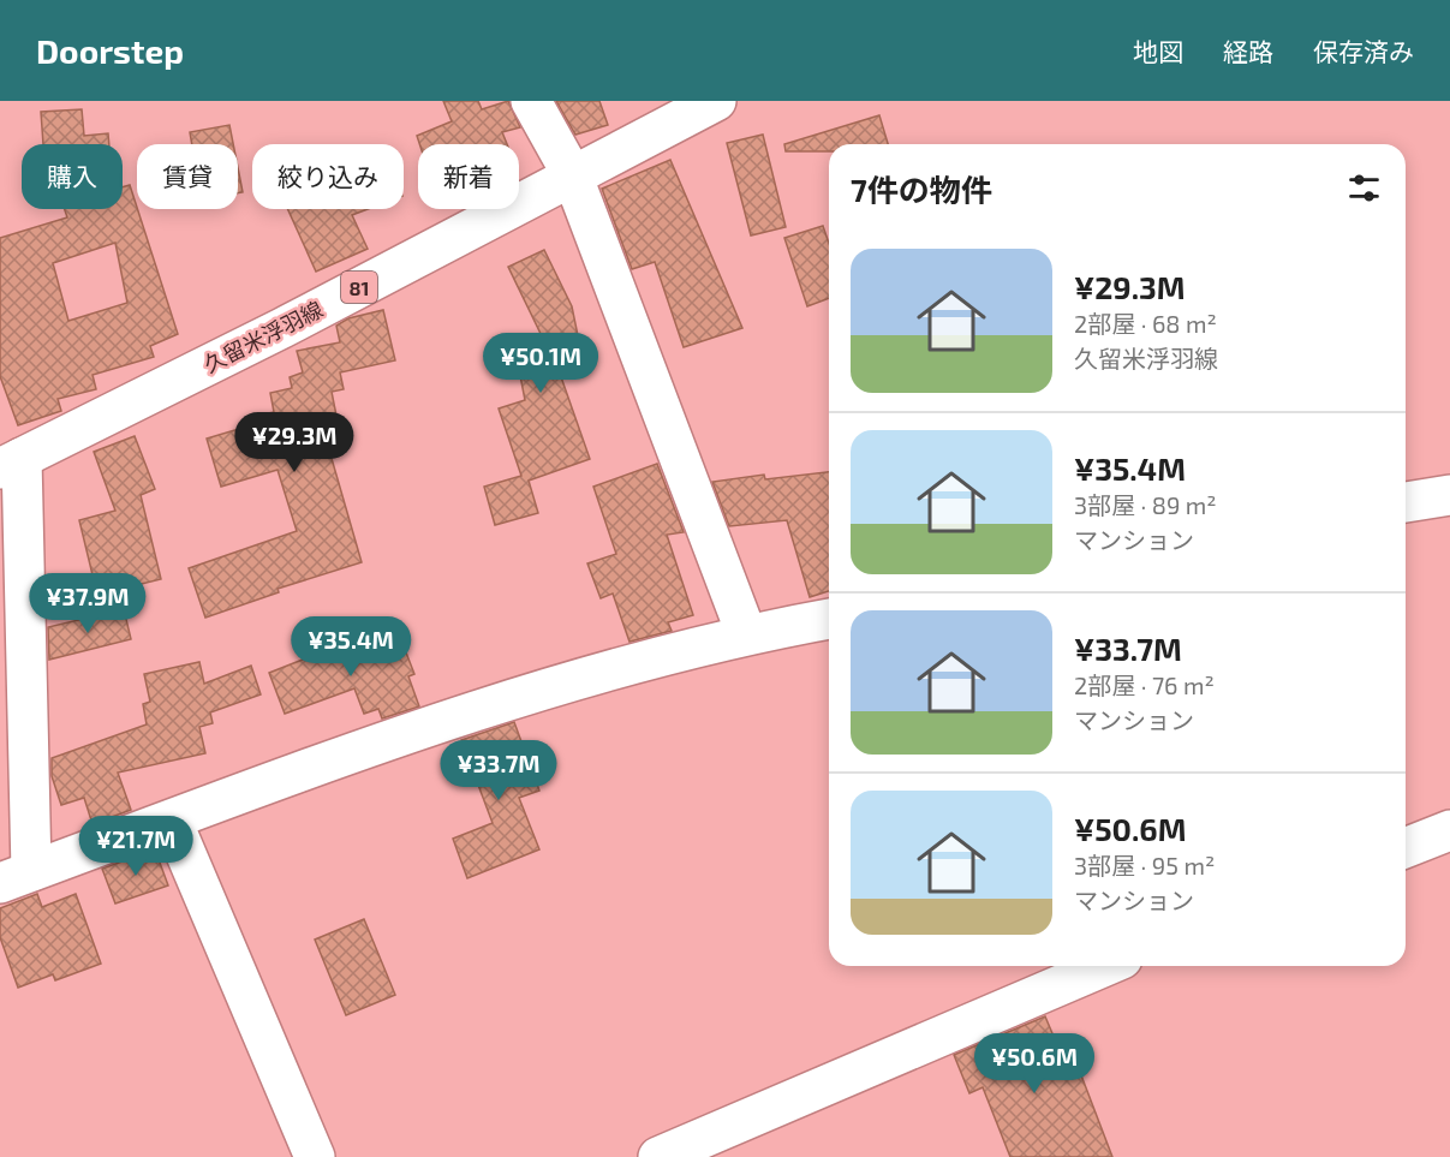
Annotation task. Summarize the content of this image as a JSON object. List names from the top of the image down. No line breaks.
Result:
{"streets":{"street":["81","久留米浮羽線"]},"page":{"header":"Doorstep","nav":["地図","経路","保存済み"],"chip":["購入","賃貸","絞り込み","新着"],"heading":"7件の物件","list":[{"name":"¥29.3M","note":"2部屋 · 68 m² · 久留米浮羽線"},{"name":"¥35.4M","note":"3部屋 · 89 m² · マンション"},{"name":"¥33.7M","note":"2部屋 · 76 m² · マンション"},{"name":"¥50.6M","note":"3部屋 · 95 m² · マンション"}],"price":["¥50.1M","¥29.3M","¥37.9M","¥35.4M","¥33.7M","¥21.7M","¥50.6M"]}}
